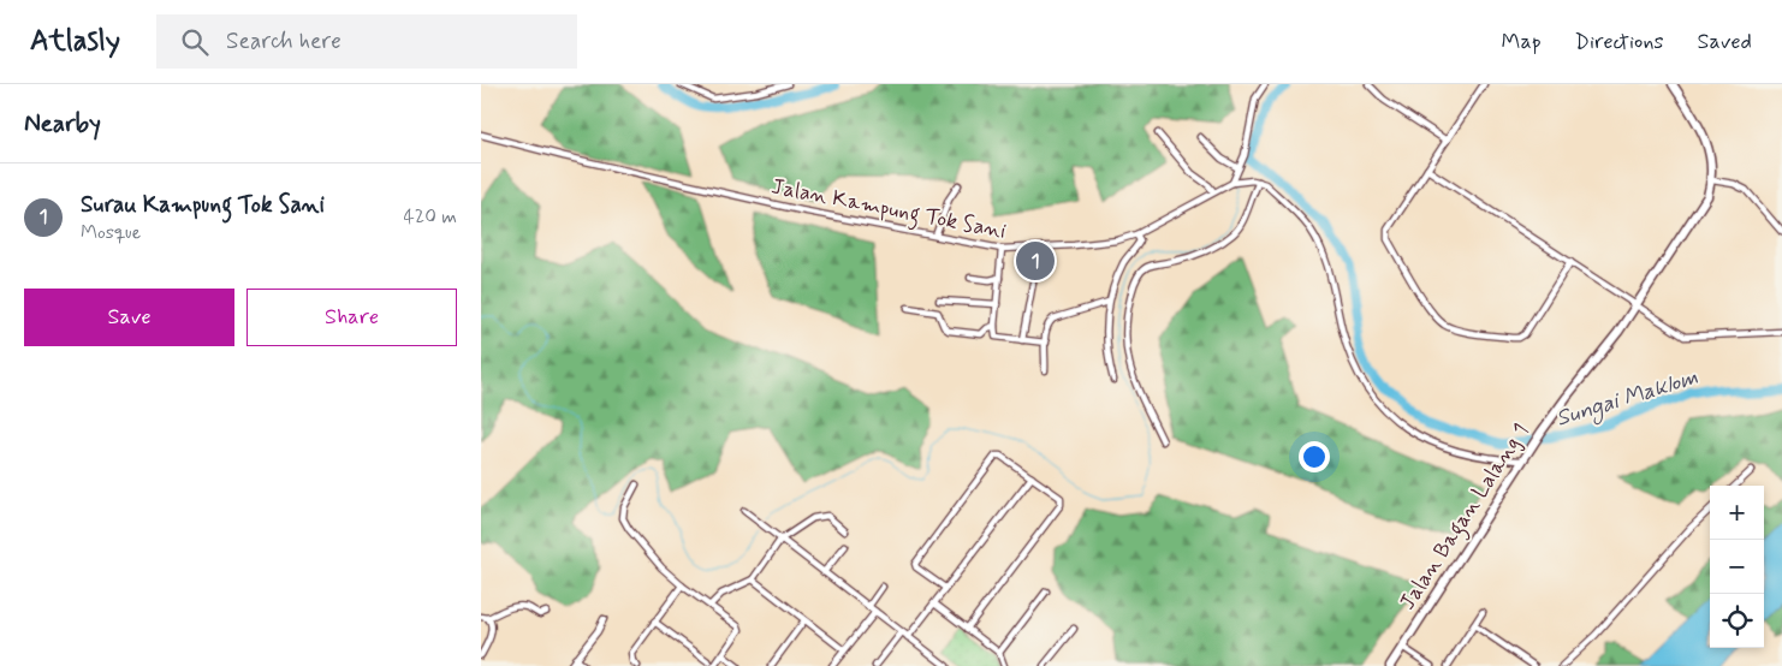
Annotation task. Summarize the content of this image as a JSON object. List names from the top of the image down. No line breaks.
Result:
{"streets":{"main road":["Jalan Bagan Lalang 1"],"street":["Jalan Kampung Tok Sani"]},"water":["Sungai Maklom"],"page":{"header":"Atlasly","search":"Search here","nav":["Map","Directions","Saved"],"heading":"Nearby","list":[{"mark":"1","name":"Surau Kampung Tok Sani","note":"Mosque","value":"420 m"}],"pins":"1","buttons":["Save","Share"],"map_buttons":["+","−"]}}
